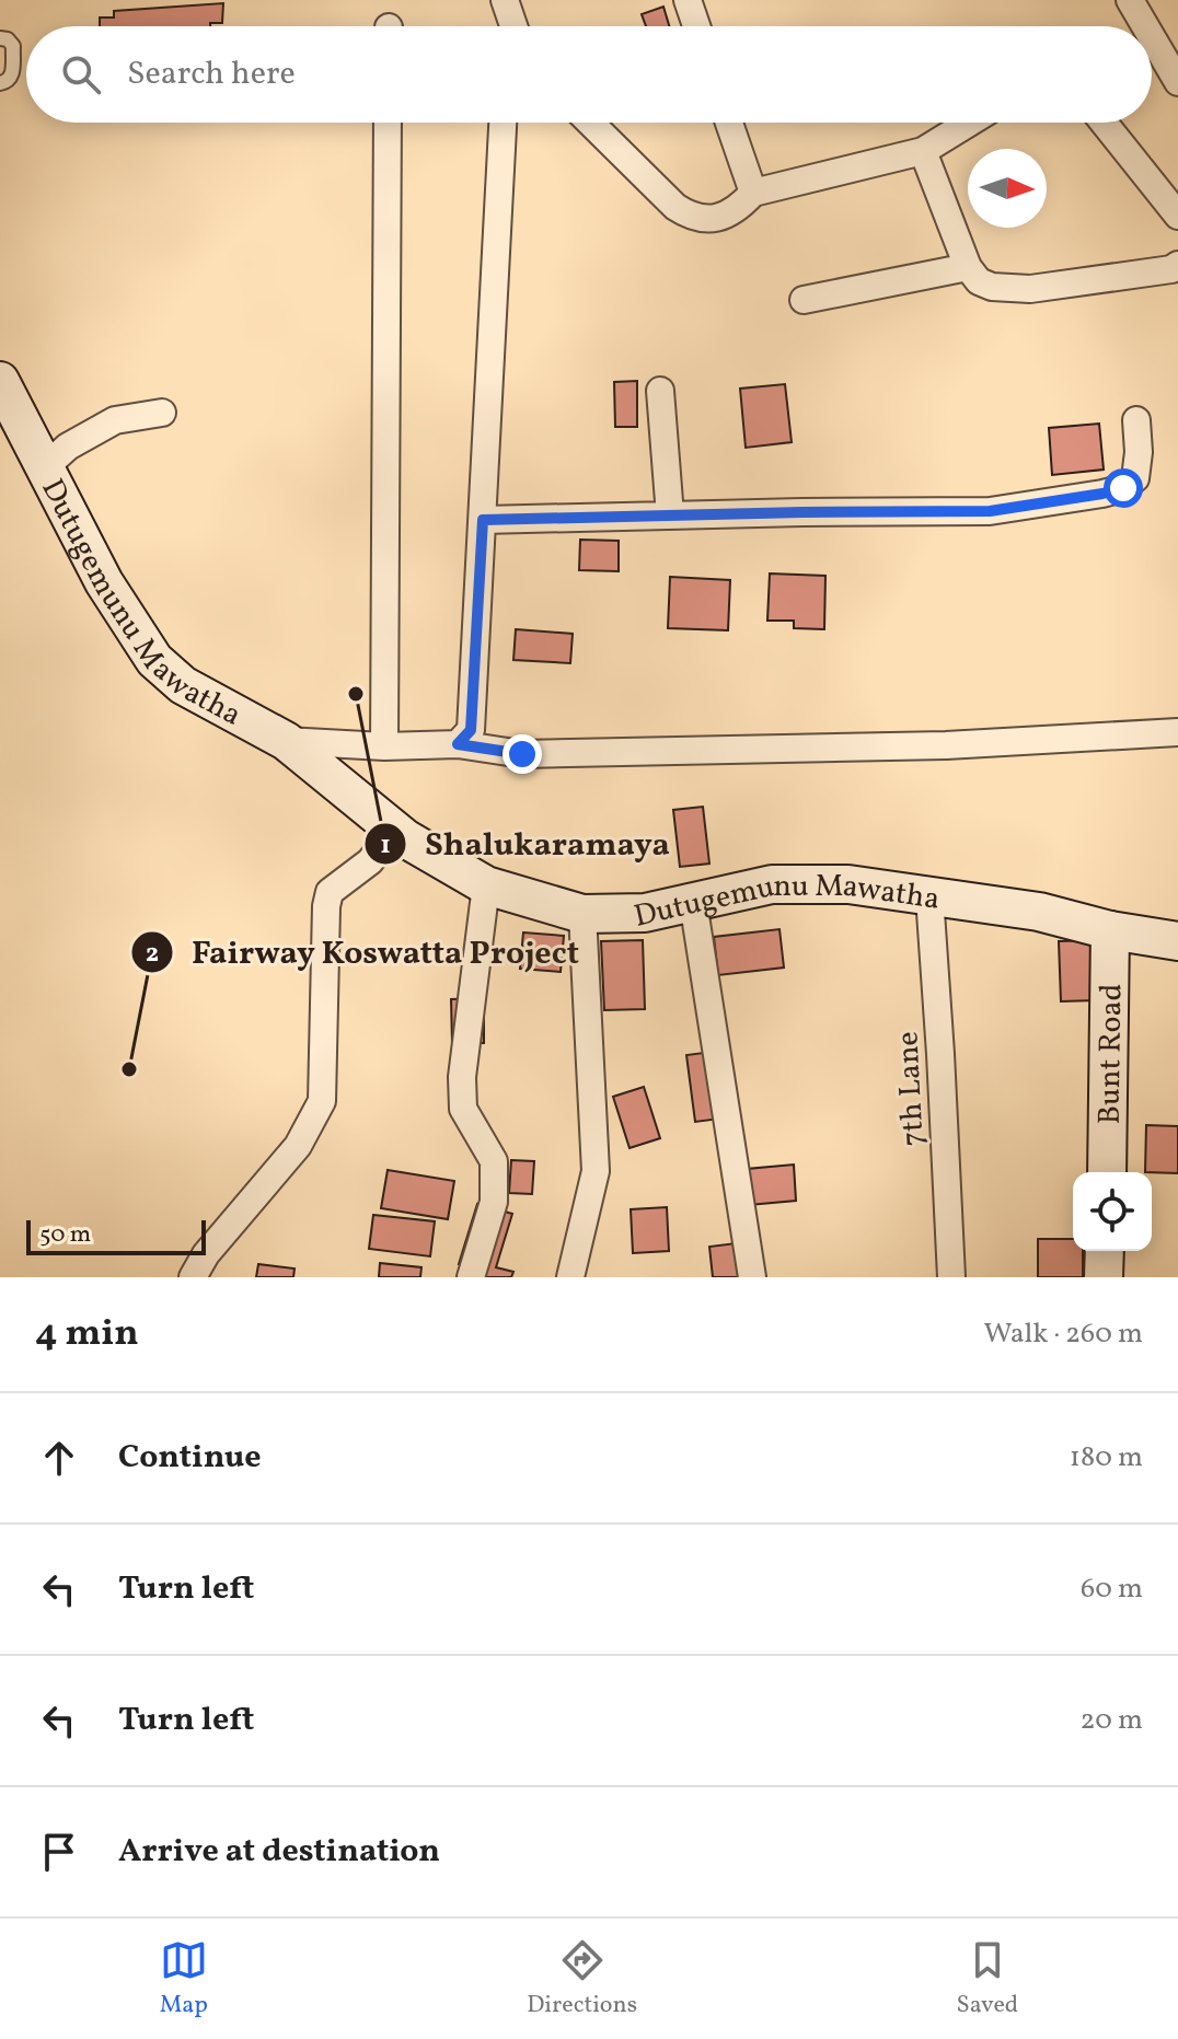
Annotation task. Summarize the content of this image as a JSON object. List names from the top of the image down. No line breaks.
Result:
{"streets":{"street":["Dutugemunu Mawatha","Bunt Road","7th Lane"]},"crossings":[["Dutugemunu Mawatha","Bunt Road"],["Dutugemunu Mawatha","7th Lane"]],"places":["Shalukaramaya","Fairway Koswatta Project"],"scale_bar":"50 m","north":"right","page":{"search":"Search here","scale":"50 m","heading":["4 min","Walk · 260 m"],"list":[["Continue","180 m"],["Turn left","60 m"],["Turn left","20 m"],"Arrive at destination"],"nav":["Map","Directions","Saved"]}}
